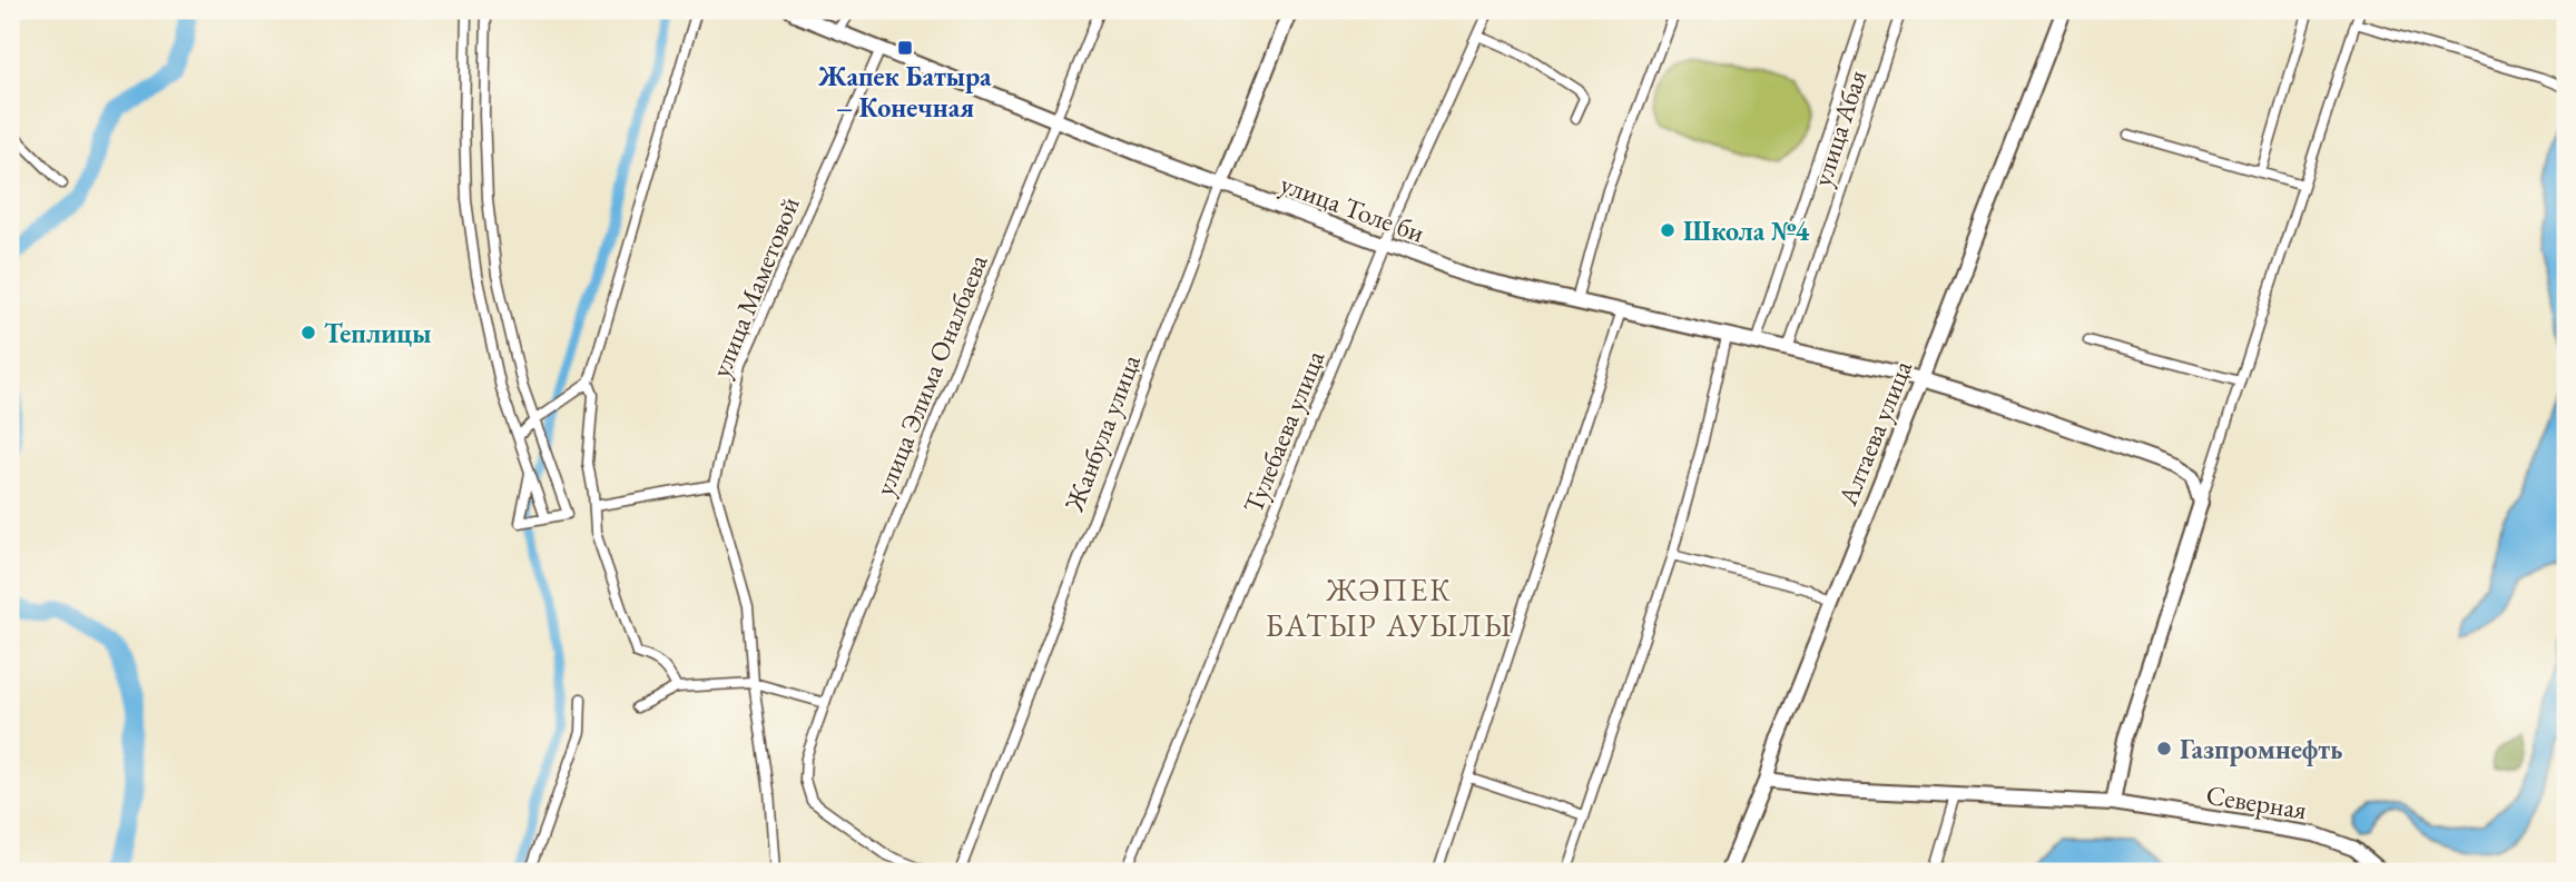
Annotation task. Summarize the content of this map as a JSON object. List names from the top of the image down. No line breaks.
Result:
{"streets":{"main road":["улица Толе би","Жанбула улица","Алтаева улица","Северная"],"street":["улица Абая","улица Маметовой","улица Элима Оналбаева","Тулебаева улица"]},"crossings":[["улица Абая","улица Толе би"],["улица Толе би","улица Маметовой"],["улица Толе би","улица Элима Оналбаева"],["улица Толе би","Тулебаева улица"],["улица Толе би","Жанбула улица"],["улица Толе би","Алтаева улица"],["Алтаева улица","Северная"]],"districts":["ЖӘПЕК БАТЫР АУЫЛЫ"],"places":{"transit":["Жапек Батыра – Конечная"],"other":["Школа №4","Теплицы","Газпромнефть"]}}
